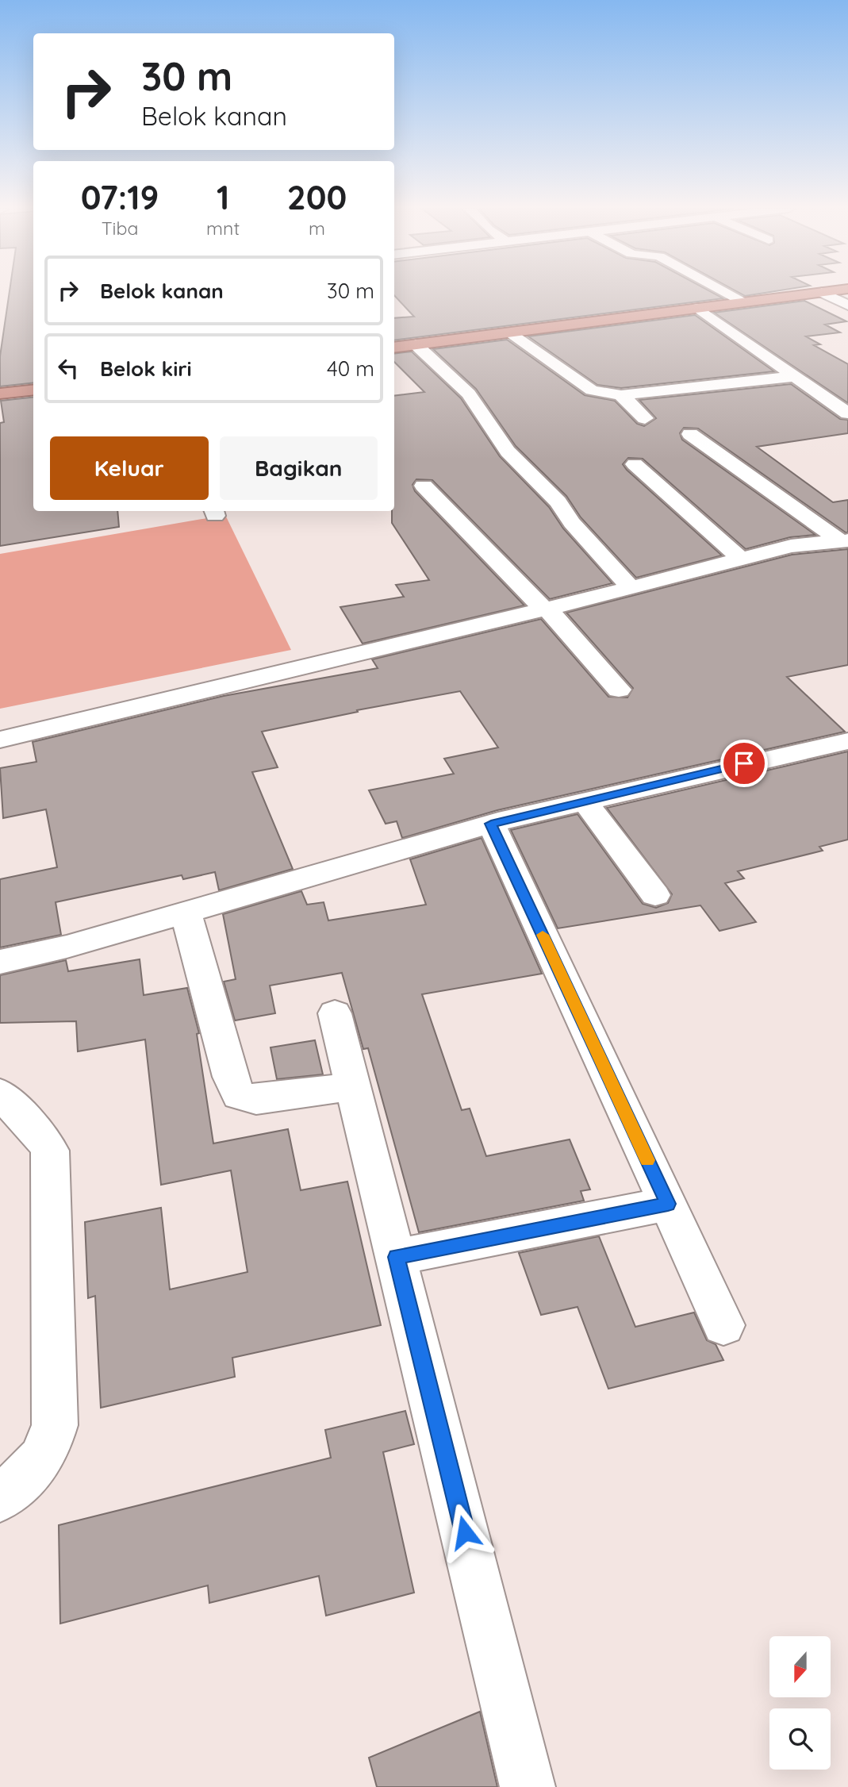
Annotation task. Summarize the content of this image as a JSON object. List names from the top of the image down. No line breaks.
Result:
{"north":"bottom","page":{"turn":["30 m","Belok kanan"],"eta":["07:19","Tiba","1","mnt","200","m"],"list":[{"name":"Belok kanan","value":"30 m"},{"name":"Belok kiri","value":"40 m"}],"buttons":["Keluar","Bagikan"]}}
